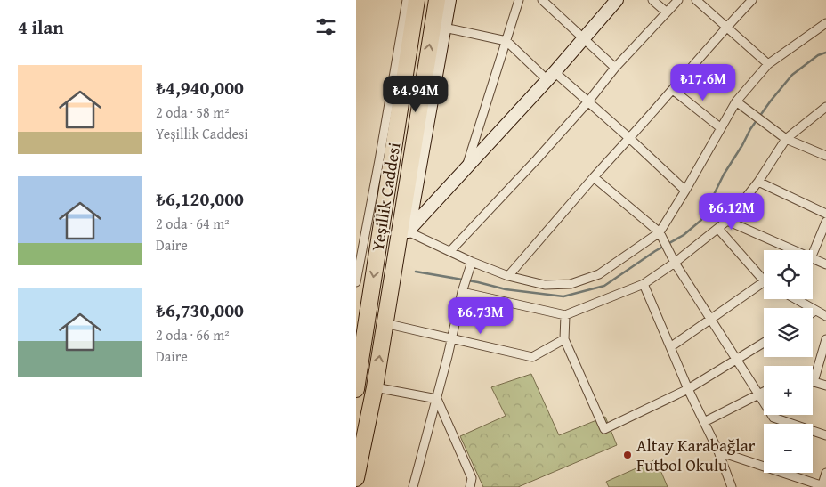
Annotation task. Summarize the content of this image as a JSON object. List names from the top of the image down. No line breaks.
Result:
{"streets":{"highway":["Yeşillik Caddesi"]},"places":["Altay Karabağlar Futbol Okulu"],"page":{"heading":"4 ilan","list":[{"name":"₺4,940,000","note":"2 oda · 58 m² · Yeşillik Caddesi"},{"name":"₺6,120,000","note":"2 oda · 64 m² · Daire"},{"name":"₺6,730,000","note":"2 oda · 66 m² · Daire"}],"price":["₺17.6M","₺4.94M","₺6.12M","₺6.73M"],"map_buttons":["+","−"]}}
